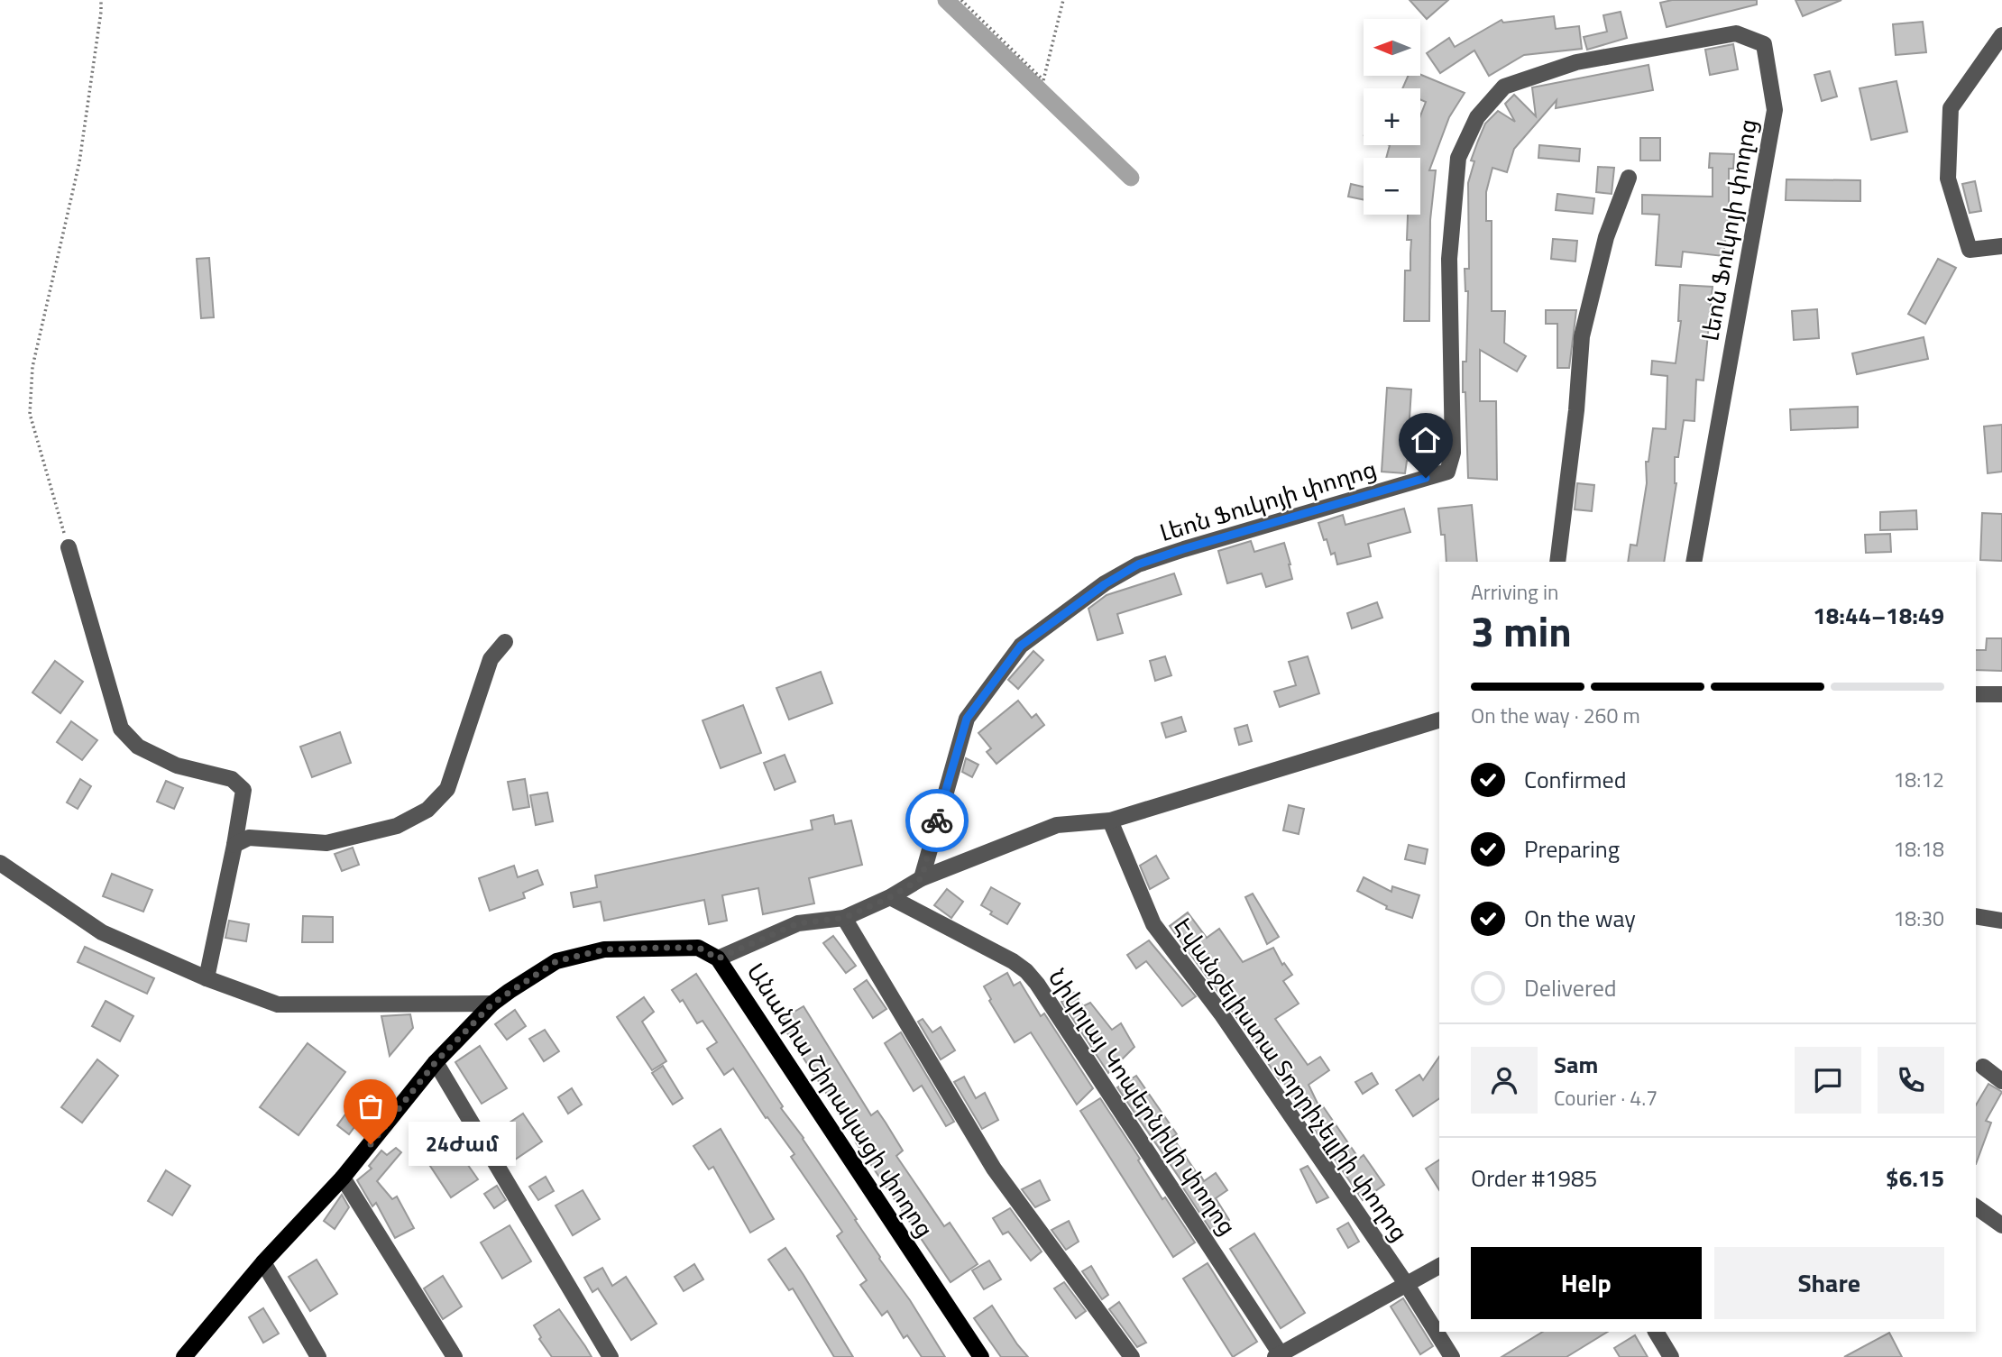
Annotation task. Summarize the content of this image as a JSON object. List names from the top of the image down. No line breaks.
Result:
{"streets":{"main road":["Անանիա Շիրակացի փողոց"],"street":["Լեոն Ֆուկոյի փողոց","Էվանջելիստա Տորրիչելլիի փողոց","Նիկոլայ Կոպերնիկի փողոց"]},"places":["24Ժամ"],"north":"left","page":{"map_buttons":["+","−"],"heading":["3 min","Arriving in","18:44–18:49"],"panel":["Sam","Courier · 4.7","Order #1985","$6.15"],"bar":"On the way · 260 m","list":[["Confirmed","18:12"],["Preparing","18:18"],["On the way","18:30"],"Delivered"],"bubble":"24Ժամ","buttons":["Help","Share"]}}
